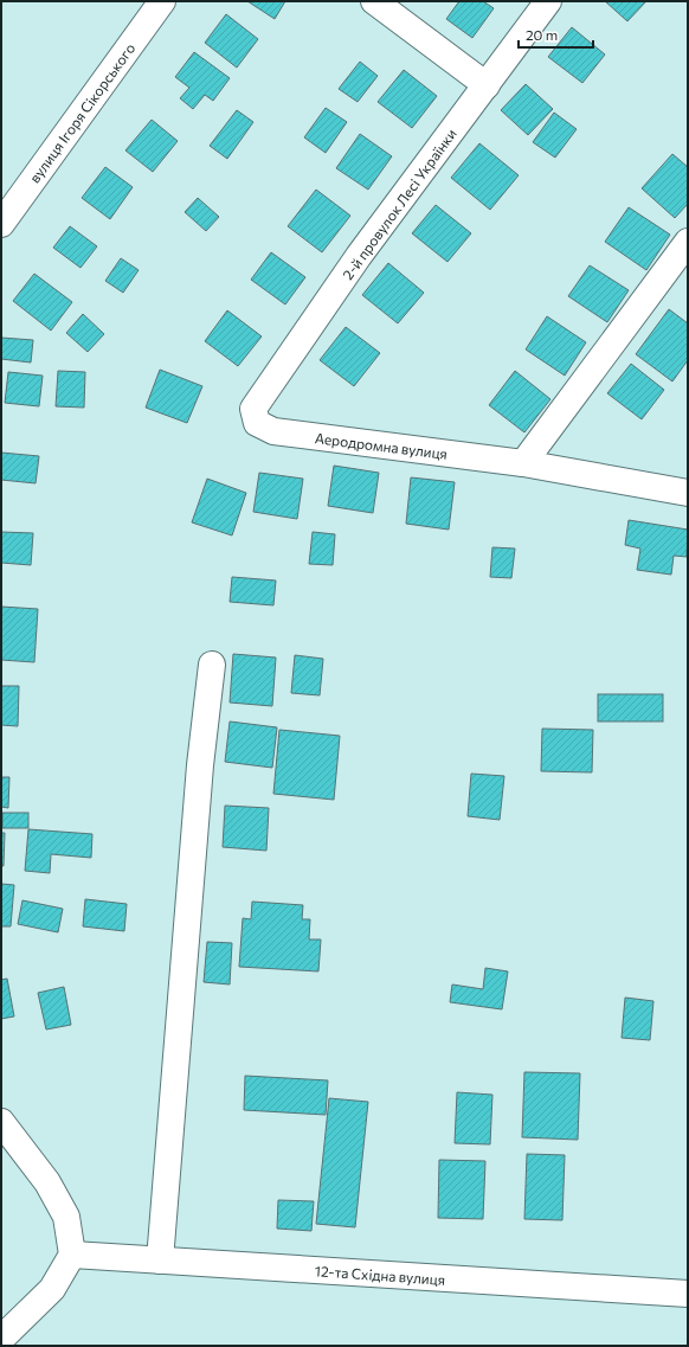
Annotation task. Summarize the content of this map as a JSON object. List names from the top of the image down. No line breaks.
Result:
{"streets":{"street":["вулиця Ігоря Сікорського","2-й провулок Лесі Українки","Аеродромна вулиця","12-та Східна вулиця"]},"crossings":[["2-й провулок Лесі Українки","Аеродромна вулиця"]],"scale_bar":"20 m"}
